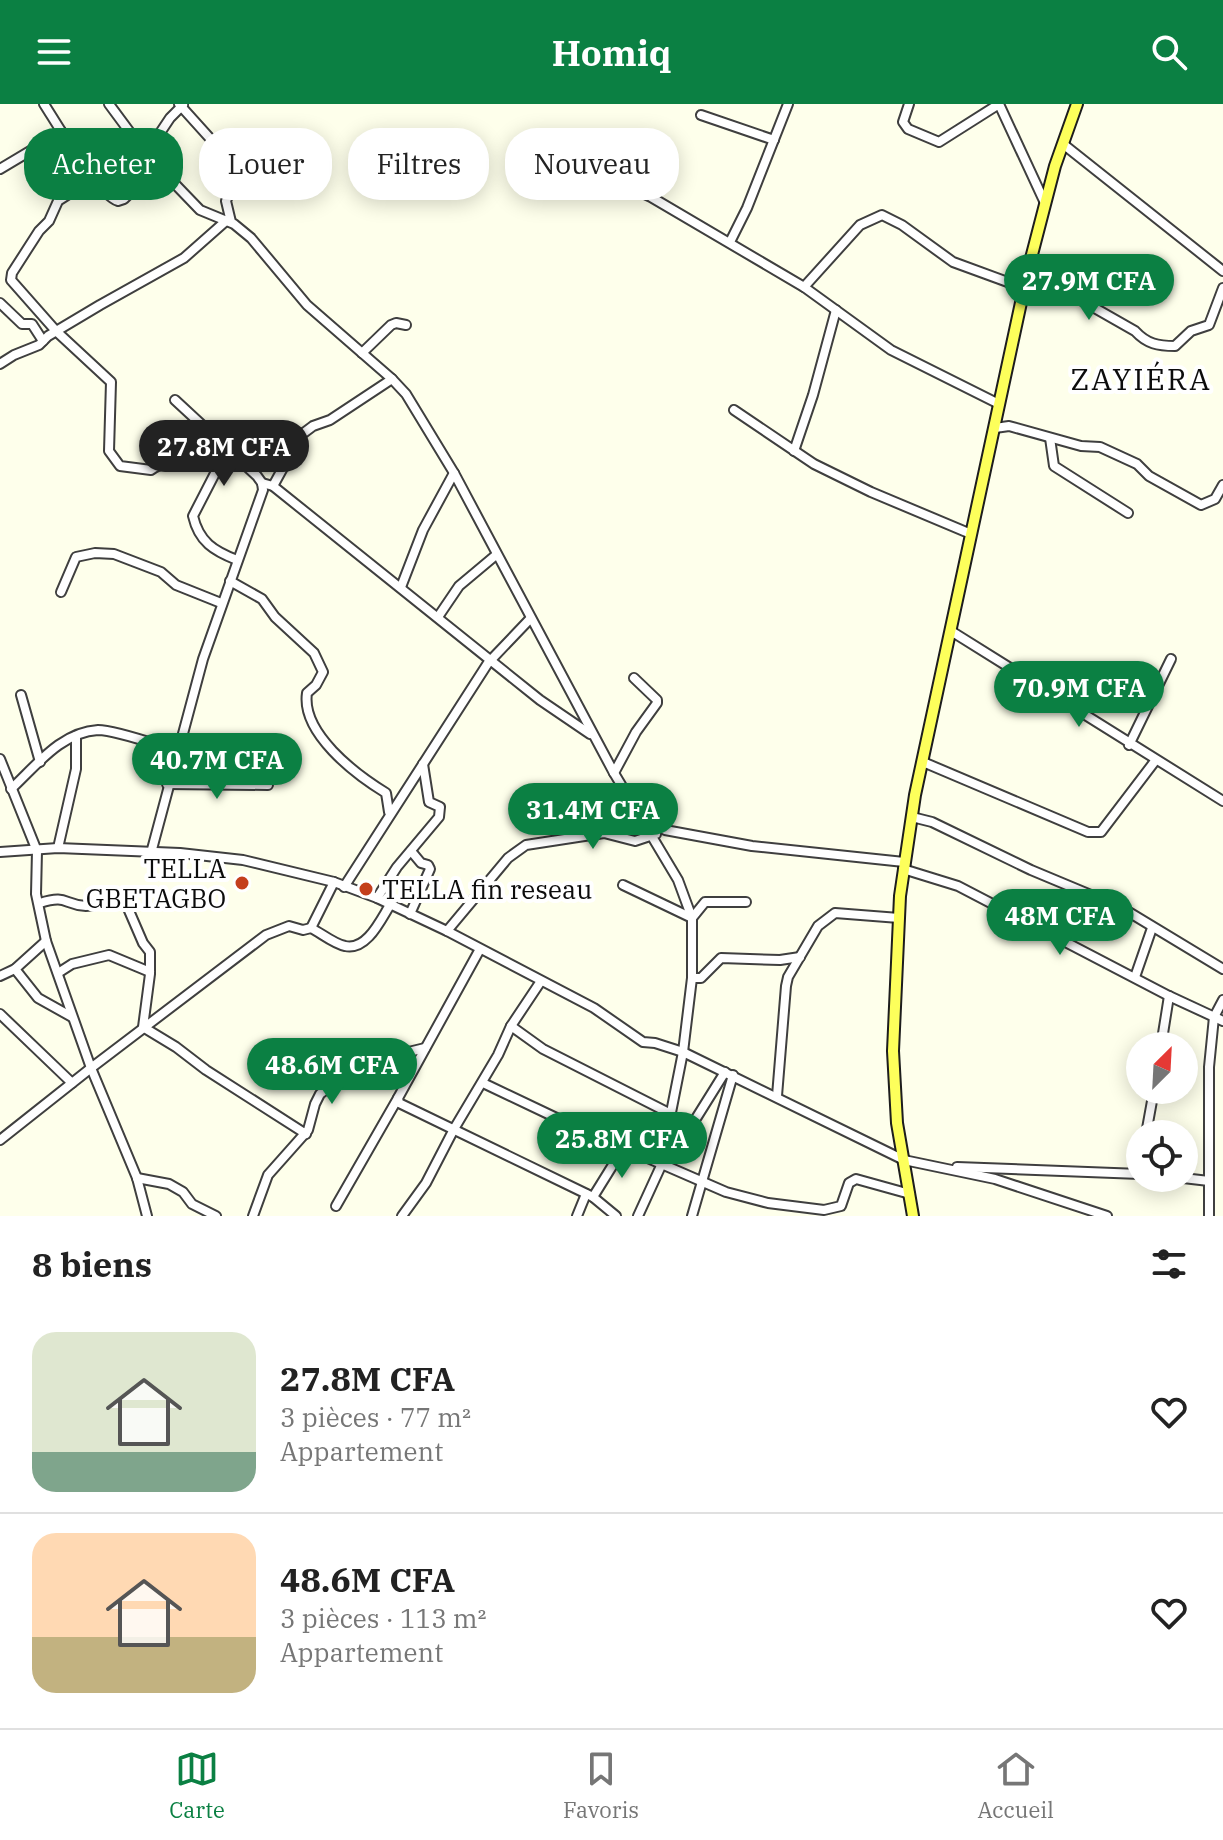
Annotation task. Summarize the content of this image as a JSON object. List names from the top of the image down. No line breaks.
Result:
{"districts":["ZAYIÉRA"],"places":["TELLA GBETAGBO","TELLA fin reseau"],"north":"top right","page":{"header":"Homiq","chip":["Acheter","Louer","Filtres","Nouveau"],"price":["27.9M CFA","27.8M CFA","70.9M CFA","40.7M CFA","31.4M CFA","48M CFA","48.6M CFA","25.8M CFA"],"heading":"8 biens","list":[{"name":"27.8M CFA","note":"3 pièces · 77 m² · Appartement"},{"name":"48.6M CFA","note":"3 pièces · 113 m² · Appartement"}],"tabs":["Carte","Favoris","Accueil"]}}
